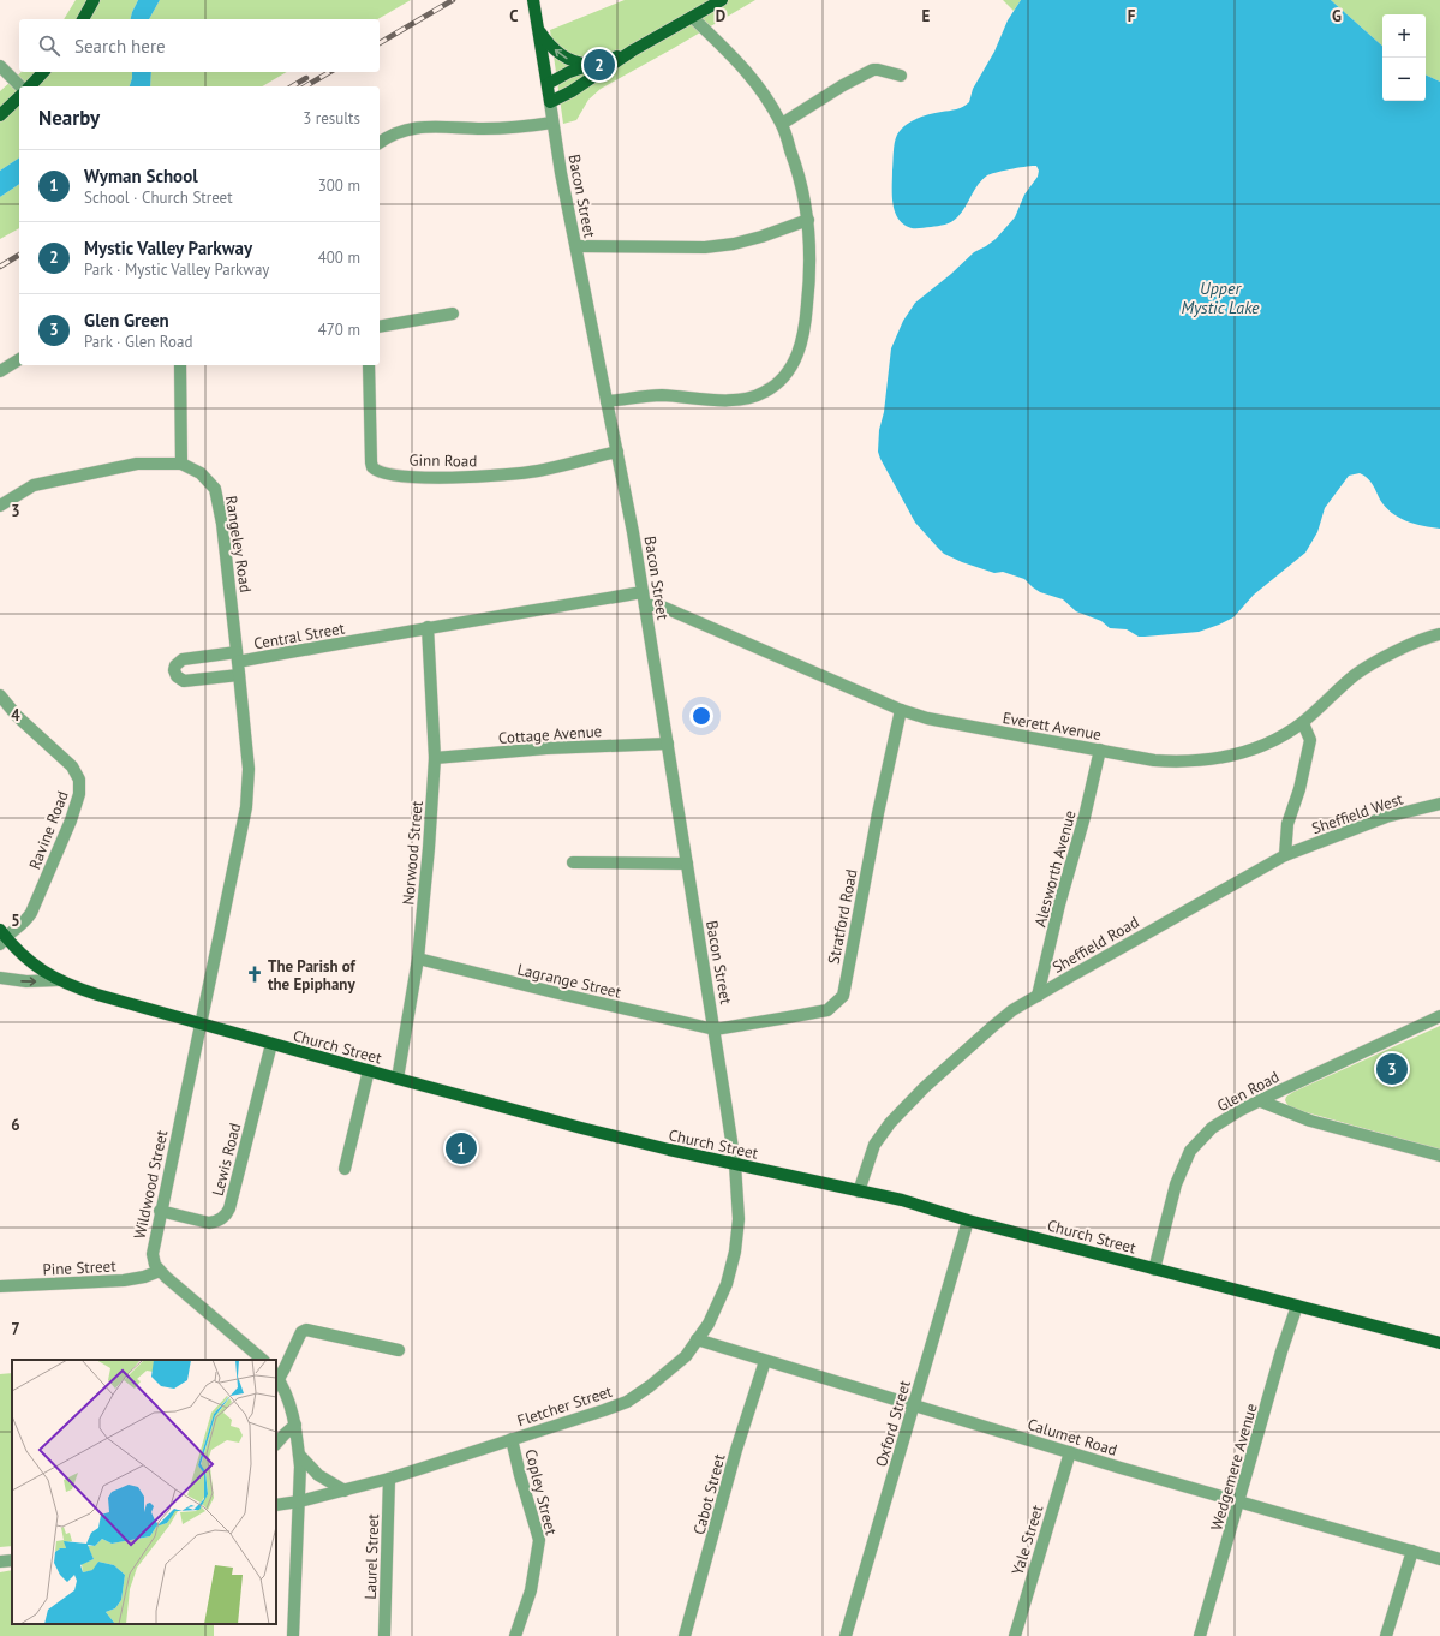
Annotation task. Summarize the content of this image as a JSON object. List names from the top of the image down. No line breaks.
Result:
{"streets":{"main road":["Bacon Street","Church Street"],"street":["Ginn Road","Rangeley Road","Central Street","Everett Avenue","Cottage Avenue","Sheffield West","Ravine Road","Norwood Street","Alesworth Avenue","Stratford Road","Sheffield Road","Lagrange Street","Glen Road","Lewis Road","Wildwood Street","Pine Street","Fletcher Street","Oxford Street","Calumet Road","Wedgemere Avenue","Copley Street","Cabot Street","Yale Street","Laurel Street"]},"crossings":[["Bacon Street","Ginn Road"],["Bacon Street","Central Street"],["Bacon Street","Everett Avenue"],["Bacon Street","Cottage Avenue"],["Bacon Street","Stratford Road"],["Bacon Street","Lagrange Street"],["Bacon Street","Church Street"],["Bacon Street","Fletcher Street"],["Rangeley Road","Central Street"],["Central Street","Everett Avenue"],["Central Street","Norwood Street"],["Central Street","Church Street"],["Central Street","Wildwood Street"],["Everett Avenue","Alesworth Avenue"],["Everett Avenue","Stratford Road"],["Cottage Avenue","Norwood Street"],["Sheffield West","Sheffield Road"],["Ravine Road","Church Street"],["Norwood Street","Lagrange Street"],["Norwood Street","Church Street"],["Alesworth Avenue","Sheffield Road"],["Stratford Road","Lagrange Street"],["Sheffield Road","Church Street"],["Church Street","Glen Road"],["Church Street","Lewis Road"],["Church Street","Wildwood Street"],["Church Street","Fletcher Street"],["Church Street","Oxford Street"],["Church Street","Wedgemere Avenue"],["Lewis Road","Wildwood Street"],["Wildwood Street","Pine Street"],["Fletcher Street","Calumet Road"],["Fletcher Street","Copley Street"],["Fletcher Street","Laurel Street"],["Oxford Street","Calumet Road"],["Calumet Road","Wedgemere Avenue"],["Calumet Road","Cabot Street"],["Calumet Road","Yale Street"]],"water":["Upper Mystic Lake"],"places":{"church":["The Parish of the Epiphany"]},"page":{"map_buttons":["+","−"],"search":"Search here","pins":["2","3","1"],"heading":["Nearby","3 results"],"list":[{"mark":"1","name":"Wyman School","note":"School · Church Street","value":"300 m"},{"mark":"2","name":"Mystic Valley Parkway","note":"Park · Mystic Valley Parkway","value":"400 m"},{"mark":"3","name":"Glen Green","note":"Park · Glen Road","value":"470 m"}]},"grid":{"columns":["C","D","E","F","G"],"rows":["3","4","5","6","7"]}}
